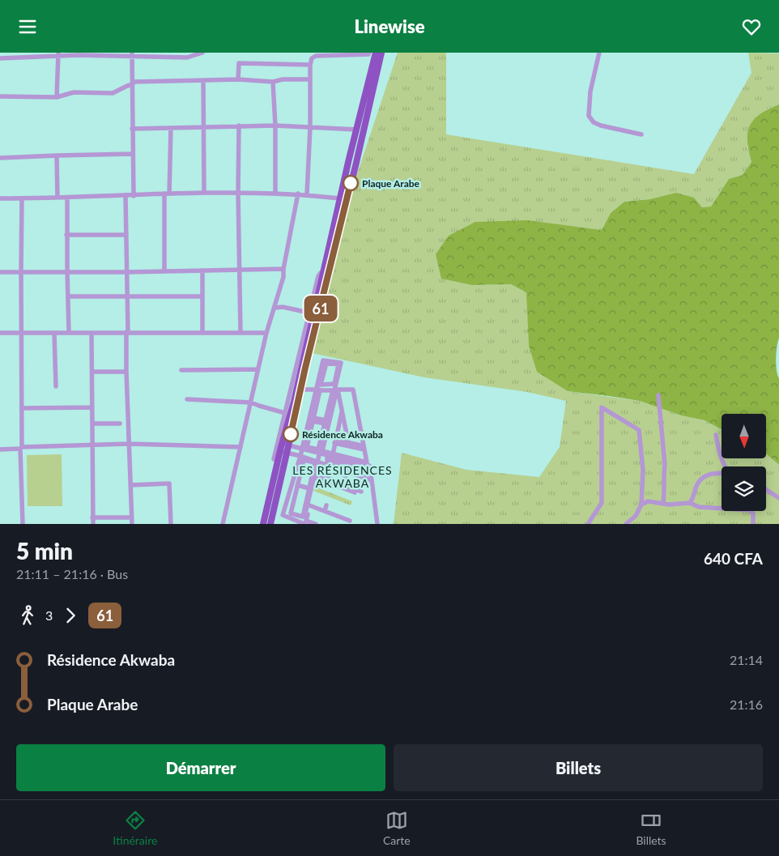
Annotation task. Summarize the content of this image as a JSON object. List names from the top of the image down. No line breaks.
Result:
{"districts":["LES RÉSIDENCES AKWABA"],"places":["Plaque Arabe","Résidence Akwaba"],"lines":["bus line 61"],"north":"bottom","page":{"header":"Linewise","on_map":"61","heading":["5 min","21:11 – 21:16 · Bus","640 CFA"],"legs":["3","61"],"list":[{"name":"Résidence Akwaba","value":"21:14"},{"name":"Plaque Arabe","value":"21:16"}],"buttons":["Démarrer","Billets"],"tabs":["Itinéraire","Carte","Billets"]}}
